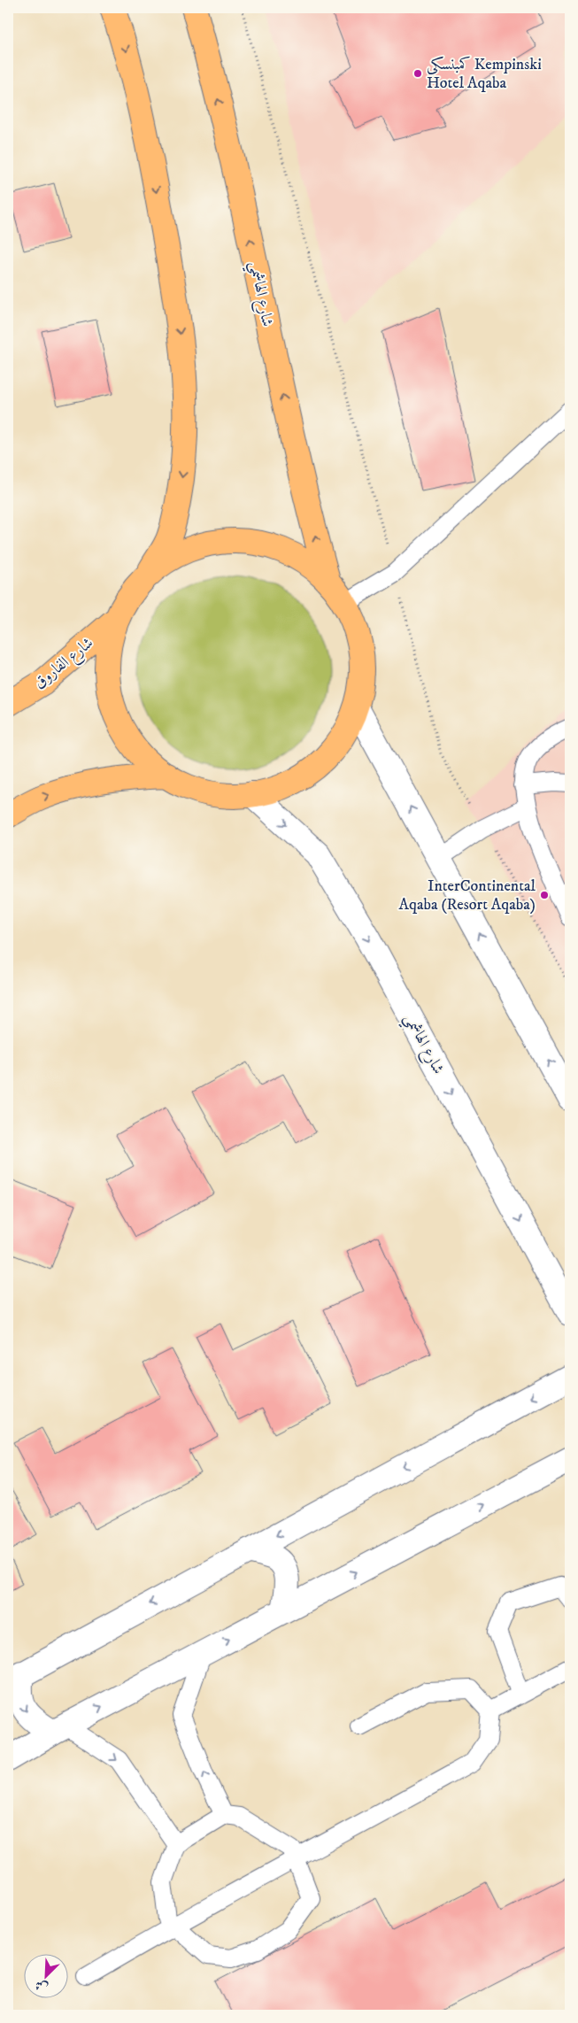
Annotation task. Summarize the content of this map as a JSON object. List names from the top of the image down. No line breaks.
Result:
{"streets":{"main road":["شارع الهاشمي","شارع الفاروق"]},"places":["كمبنسكي Kempinski Hotel Aqaba","InterContinental Aqaba (Resort Aqaba)"],"north":"bottom left"}
